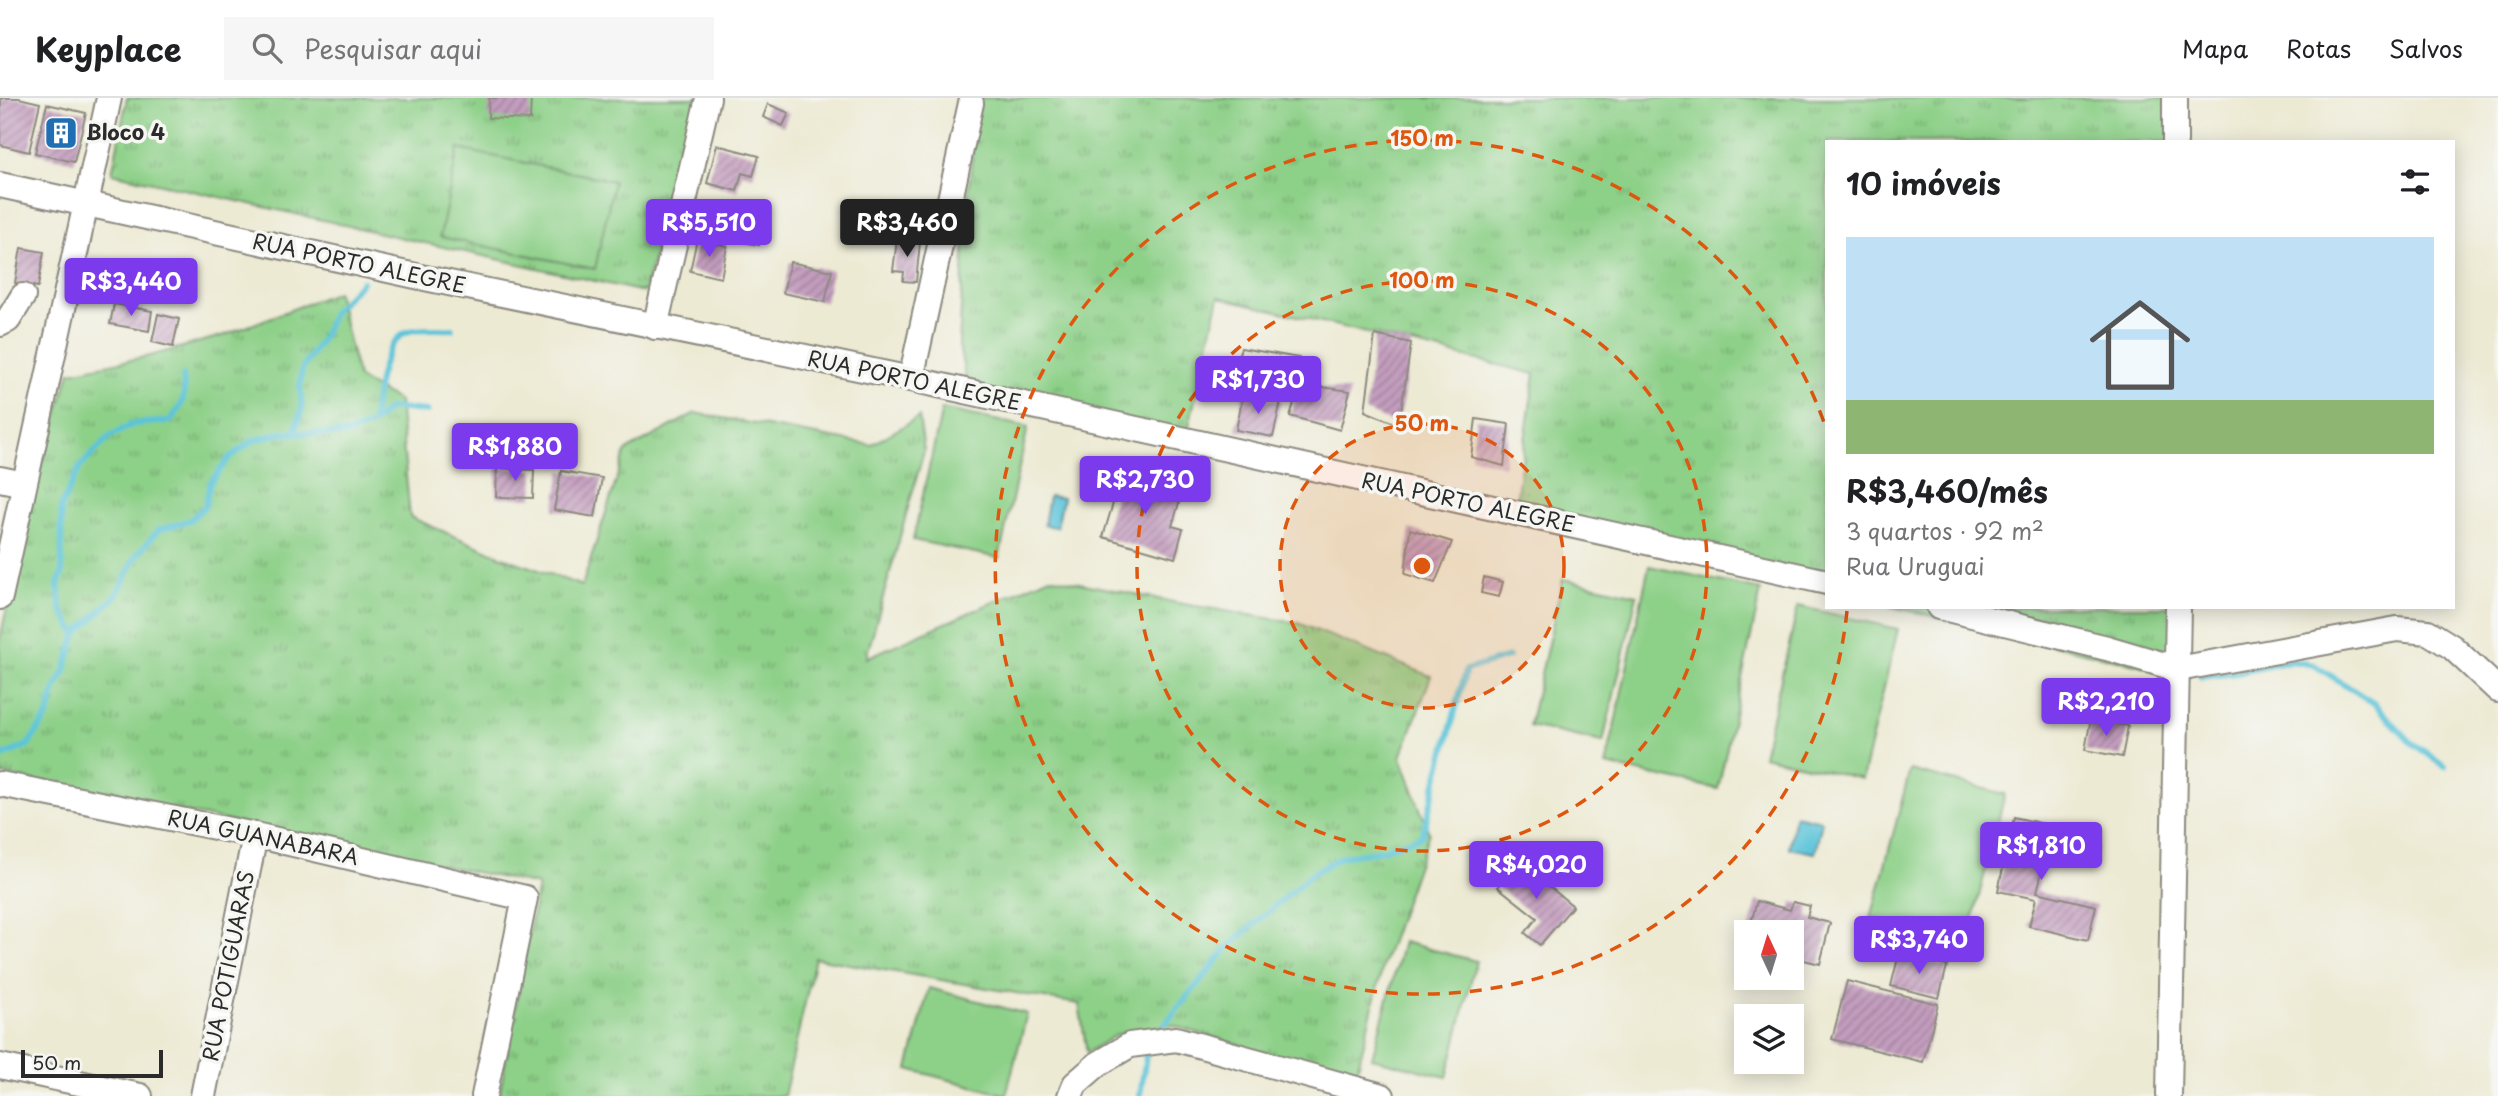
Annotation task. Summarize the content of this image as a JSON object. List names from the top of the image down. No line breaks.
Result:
{"streets":{"street":["RUA PORTO ALEGRE","RUA GUANABARA","RUA POTIGUARAS"]},"crossings":[["RUA GUANABARA","RUA POTIGUARAS"]],"places":{"building":["Bloco 4"]},"scale_bar":"50 m","north":"top","page":{"header":"Keyplace","search":"Pesquisar aqui","nav":["Mapa","Rotas","Salvos"],"heading":"10 imóveis","price":["R$5,510","R$3,460","R$3,440","R$1,730","R$1,880","R$2,730","R$2,210","R$1,810","R$4,020","R$3,740"],"list":[{"name":"R$3,460/mês","note":"3 quartos · 92 m² · Rua Uruguai"}],"scale":"50 m"},"rings":["150 m","100 m","50 m"]}
